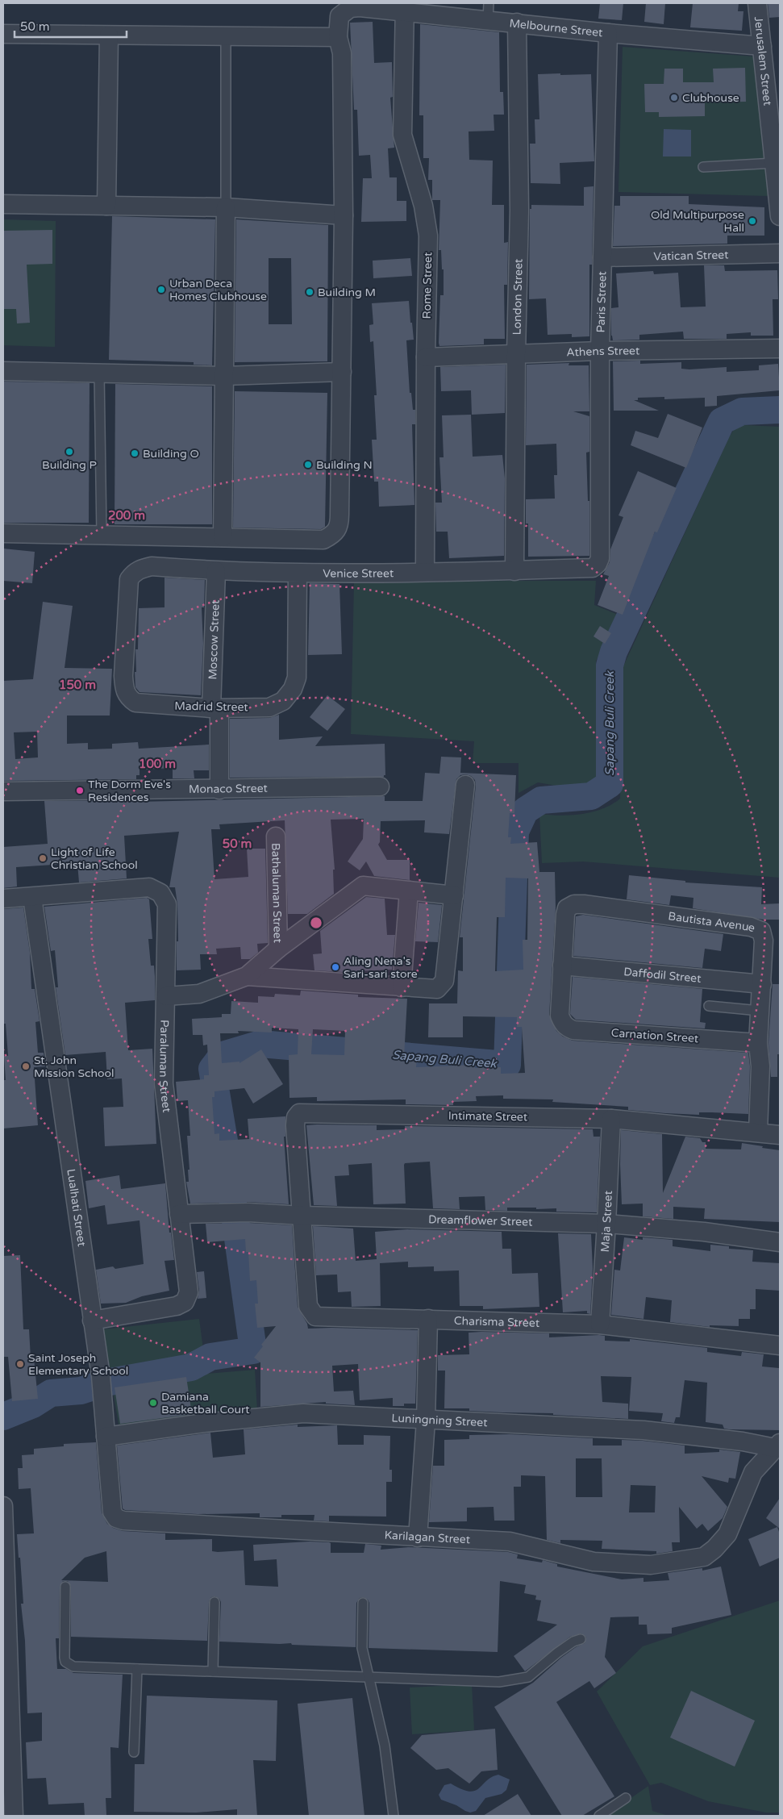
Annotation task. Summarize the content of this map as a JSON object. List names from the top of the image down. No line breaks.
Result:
{"streets":{"street":["Melbourne Street","Jerusalem Street","Vatican Street","Rome Street","London Street","Paris Street","Athens Street","Venice Street","Moscow Street","Madrid Street","Monaco Street","Bathaluman Street","Bautista Avenue","Daffodil Street","Carnation Street","Paraluman Street","Intimate Street","Lualhati Street","Dreamflower Street","Maja Street","Charisma Street","Luningning Street","Karilagan Street"]},"crossings":[["Melbourne Street","Jerusalem Street"],["Melbourne Street","Rome Street"],["Melbourne Street","London Street"],["Melbourne Street","Paris Street"],["Vatican Street","Paris Street"],["Rome Street","Athens Street"],["Rome Street","Venice Street"],["London Street","Athens Street"],["London Street","Venice Street"],["Paris Street","Athens Street"],["Paris Street","Venice Street"],["Venice Street","Moscow Street"],["Venice Street","Madrid Street"],["Moscow Street","Madrid Street"],["Moscow Street","Monaco Street"],["Bathaluman Street","Paraluman Street"],["Bautista Avenue","Daffodil Street"],["Bautista Avenue","Carnation Street"],["Bautista Avenue","Intimate Street"],["Daffodil Street","Carnation Street"],["Paraluman Street","Lualhati Street"],["Paraluman Street","Dreamflower Street"],["Intimate Street","Dreamflower Street"],["Intimate Street","Maja Street"],["Intimate Street","Charisma Street"],["Lualhati Street","Luningning Street"],["Lualhati Street","Karilagan Street"],["Dreamflower Street","Maja Street"],["Dreamflower Street","Charisma Street"],["Maja Street","Charisma Street"],["Luningning Street","Karilagan Street"]],"water":["Sapang Buli Creek"],"places":["Clubhouse","Old Multipurpose Hall","Urban Deca Homes Clubhouse","Building M","Building P","Building O","Building N","The Dorm Eve's Residences","Light of Life Christian School","Aling Nena's Sari-sari store","St. John Mission School","Saint Joseph Elementary School","Damiana Basketball Court"],"scale_bar":"50 m","rings":["200 m","150 m","100 m","50 m"]}
